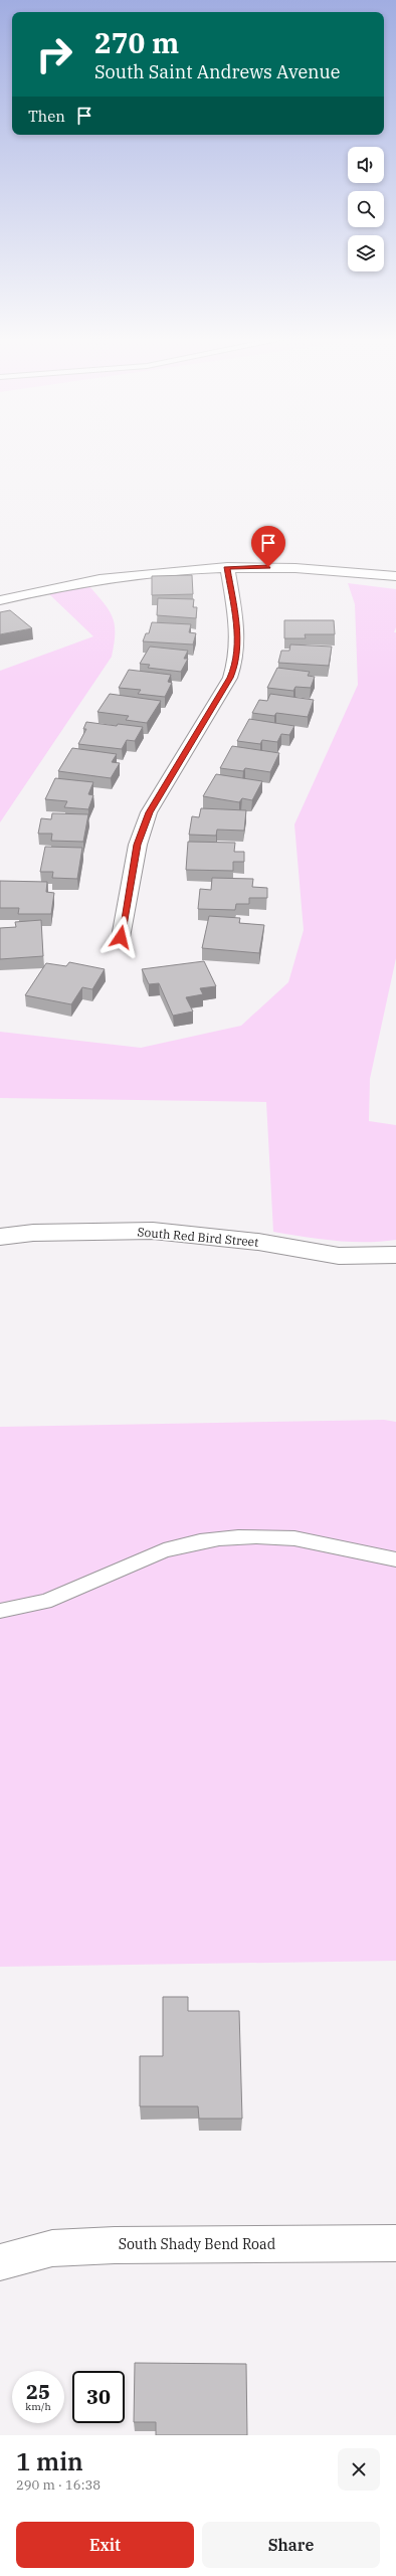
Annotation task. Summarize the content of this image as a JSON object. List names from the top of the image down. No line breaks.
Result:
{"streets":{"street":["South Red Bird Street","South Shady Bend Road"]},"page":{"turn":["270 m","South Saint Andrews Avenue"],"then":"Then","speed":"25 km/h","limit":"30","heading":["1 min","290 m · 16:38"],"buttons":["Exit","Share"]}}
